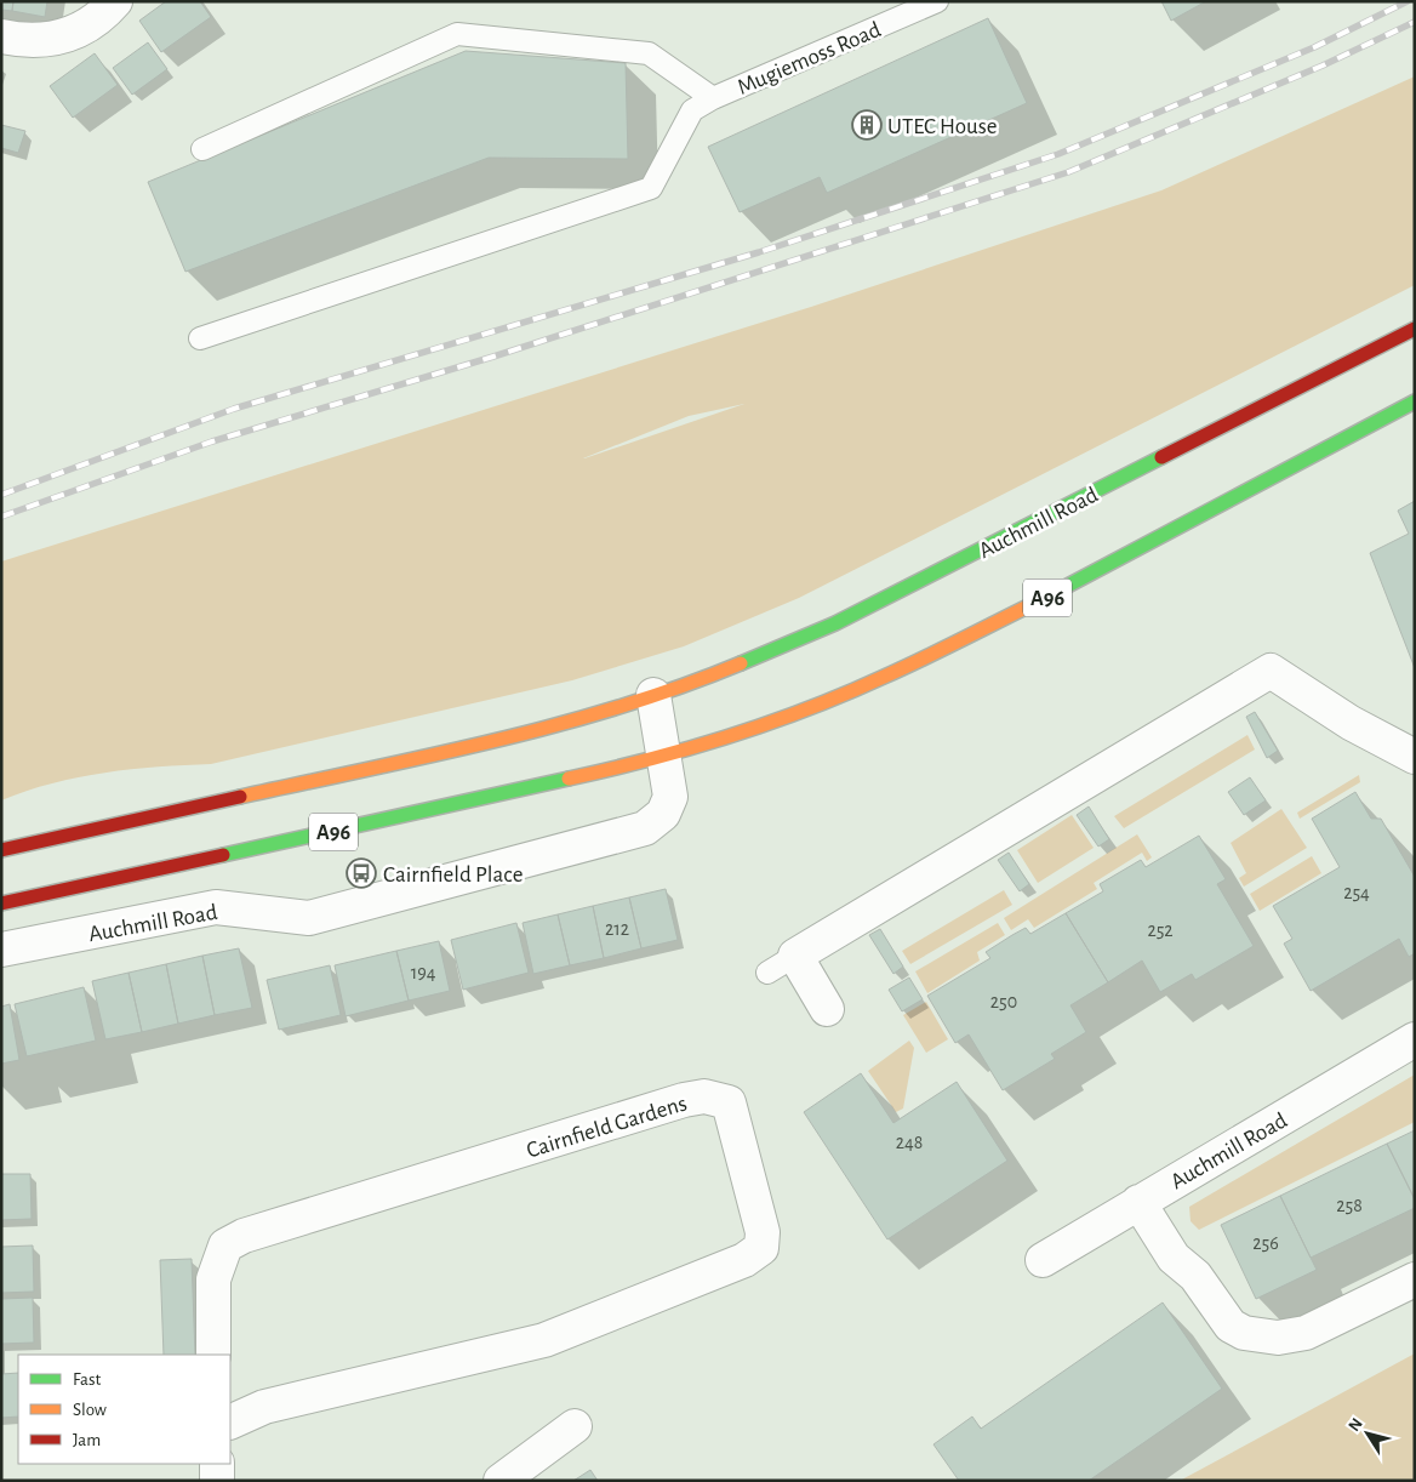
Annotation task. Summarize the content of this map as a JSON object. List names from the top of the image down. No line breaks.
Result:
{"streets":{"main road":["Auchmill Road","A96"],"street":["Cairnfield Gardens"],"lane":["Mugiemoss Road"]},"places":{"building":["UTEC House"],"bus stop":["Cairnfield Place"]},"house_numbers":["254","212","252","194","250","248","258","256"],"legend":["Fast","Slow","Jam"],"north":"top left"}
